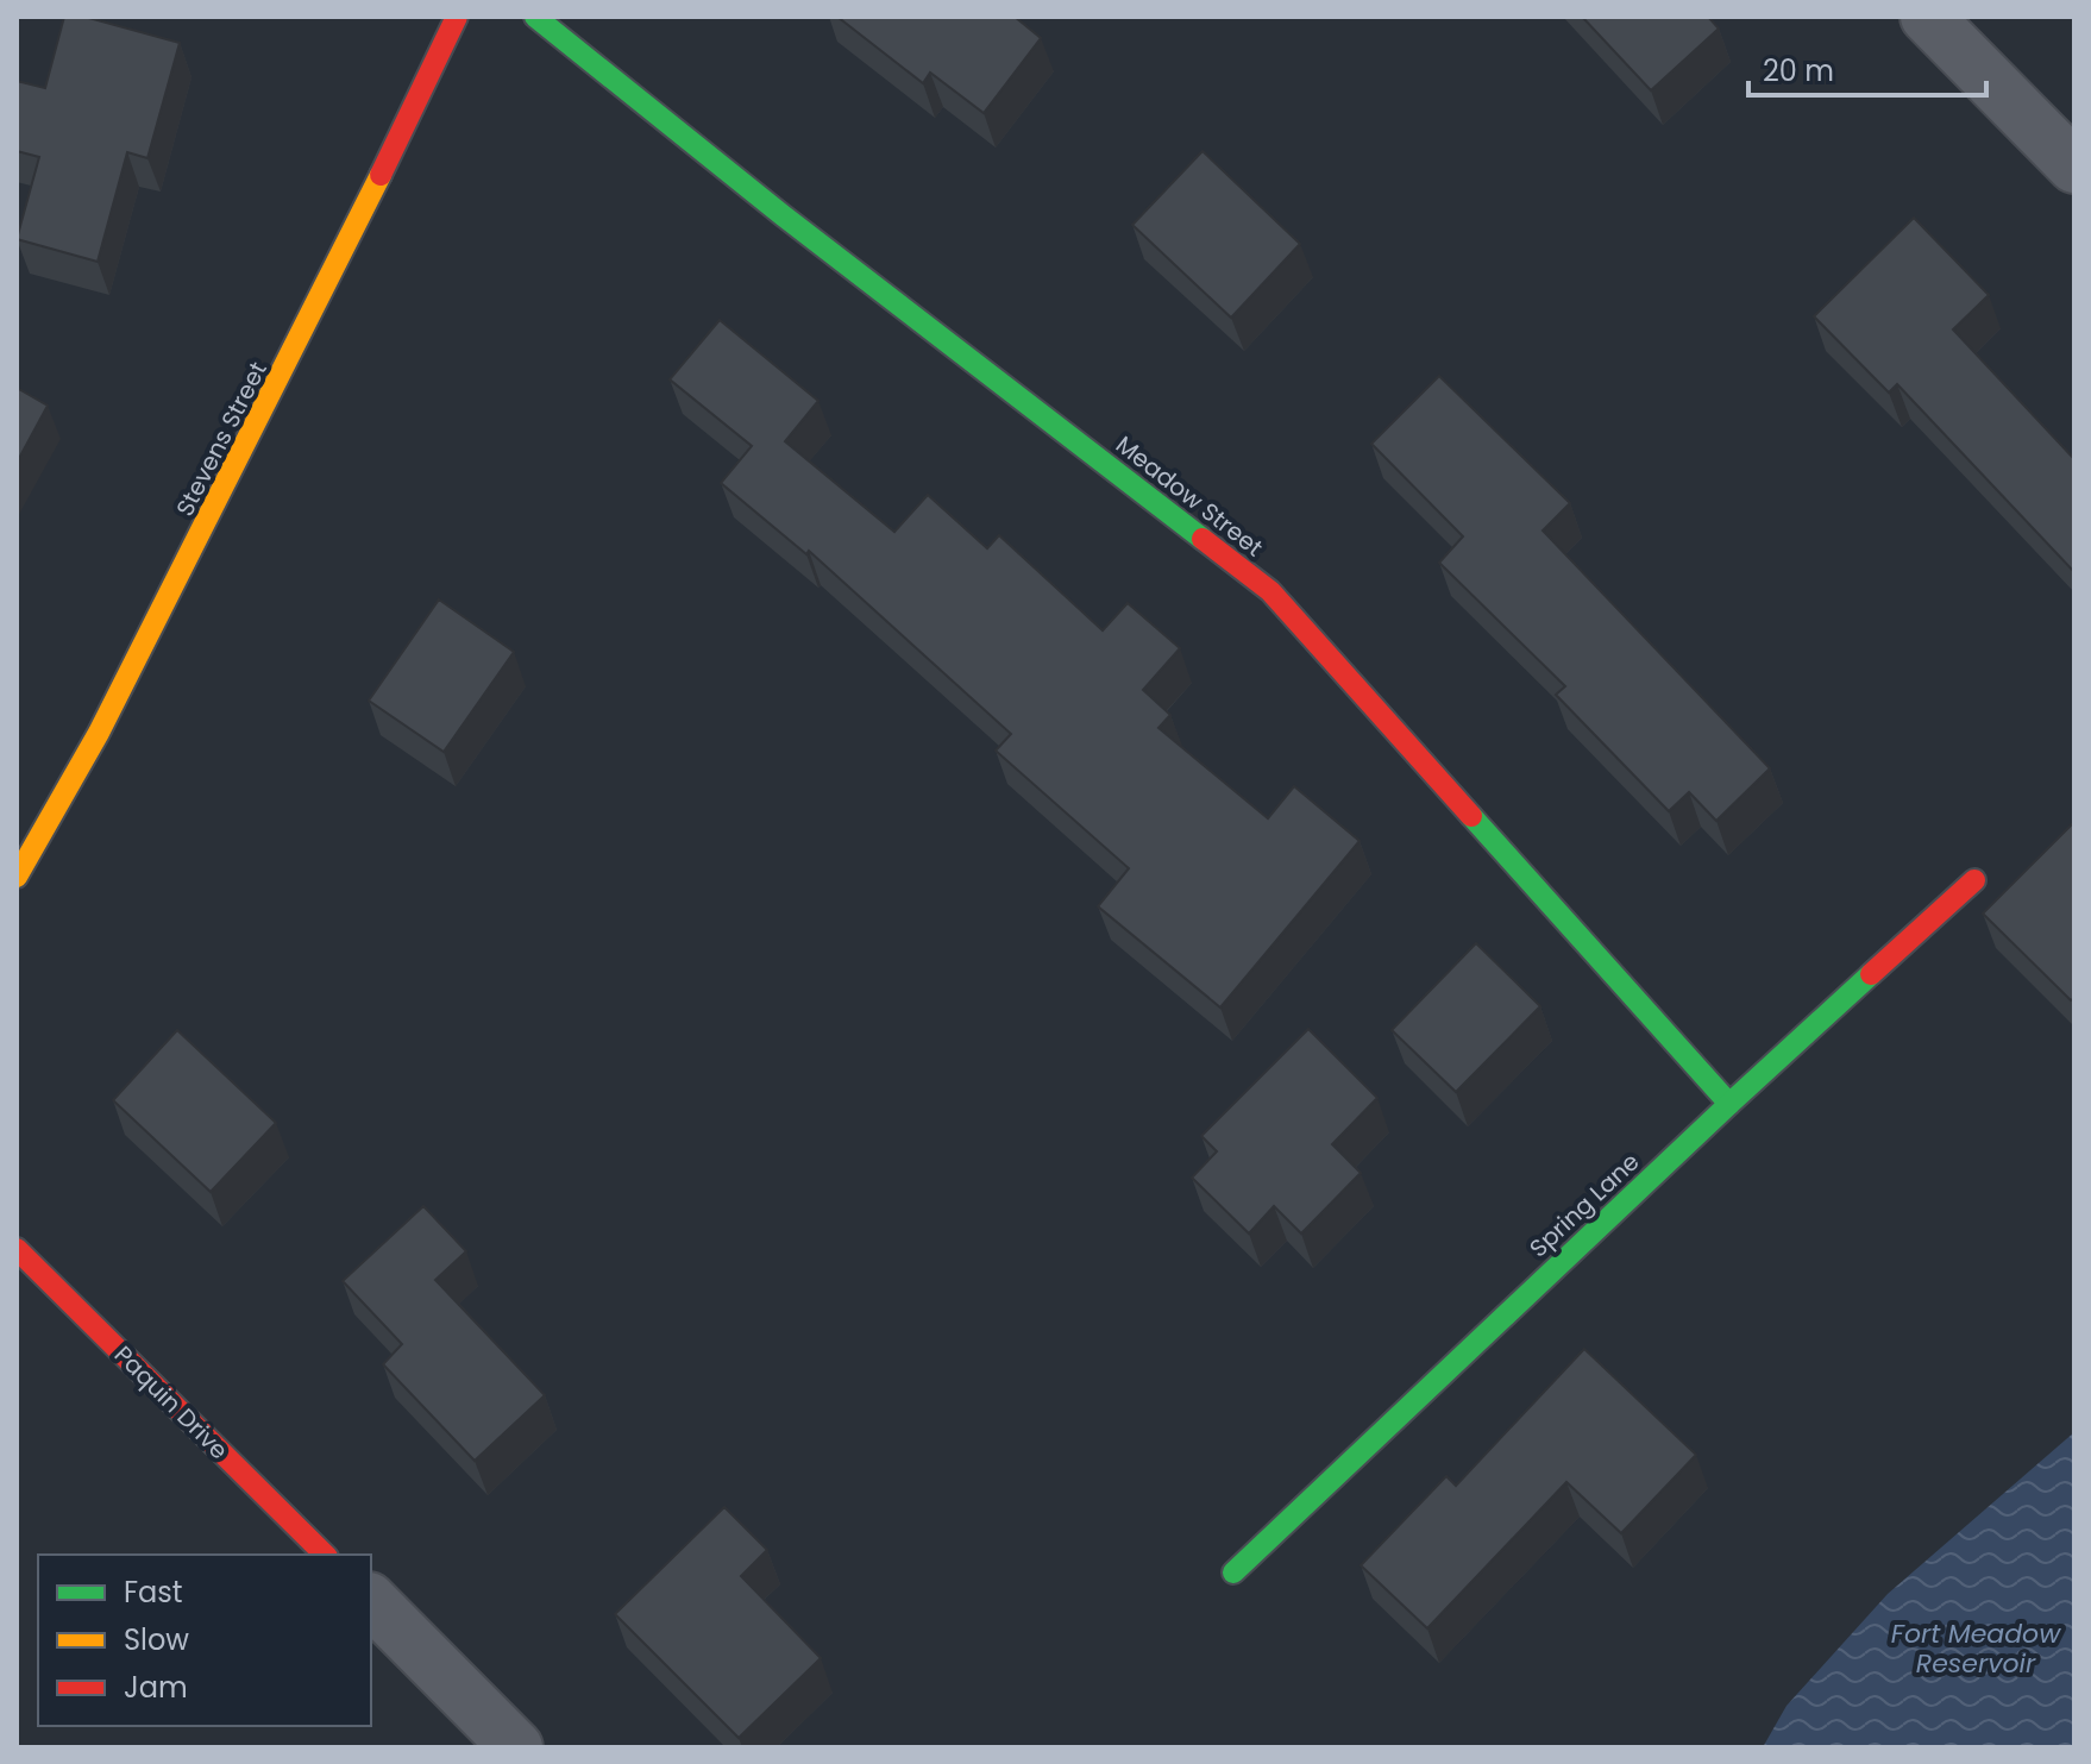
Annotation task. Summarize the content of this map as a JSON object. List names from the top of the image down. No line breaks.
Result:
{"streets":{"street":["Stevens Street","Meadow Street","Spring Lane","Paquin Drive"]},"crossings":[["Meadow Street","Spring Lane"]],"water":["Fort Meadow Reservoir"],"legend":["Fast","Slow","Jam"],"scale_bar":"20 m"}
